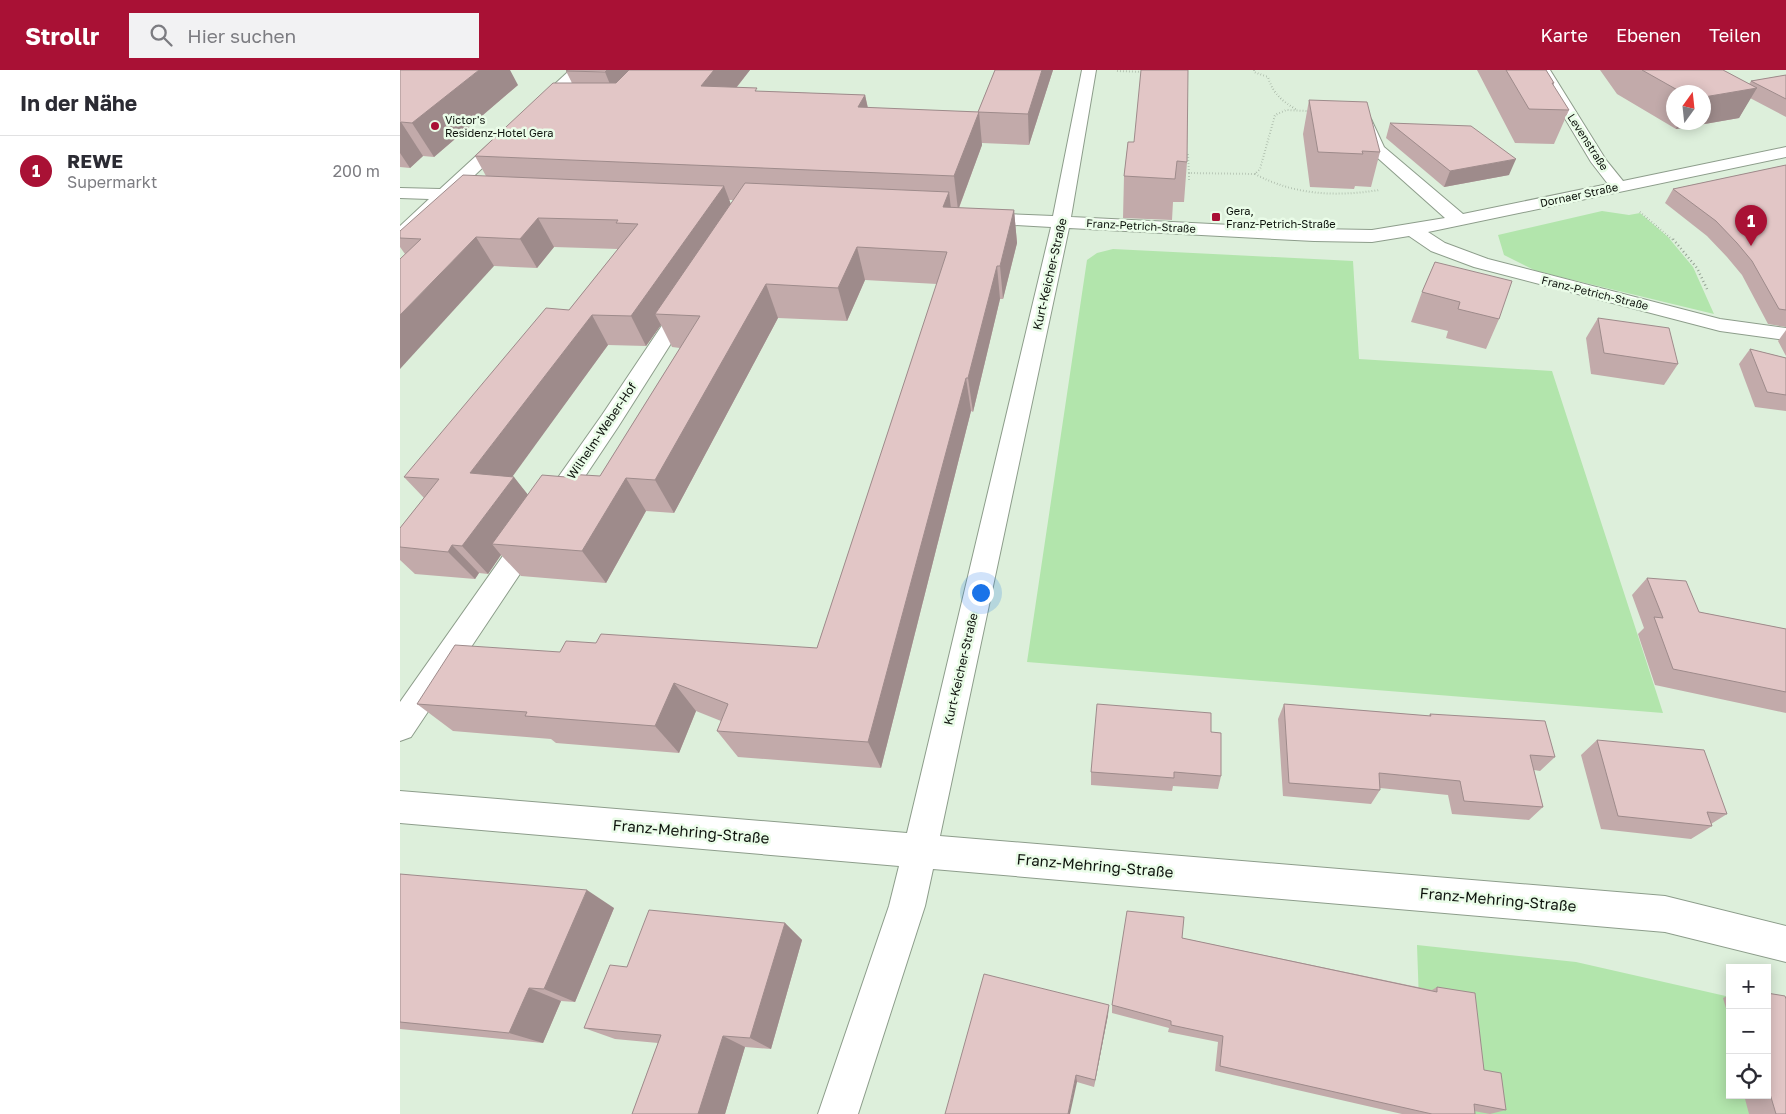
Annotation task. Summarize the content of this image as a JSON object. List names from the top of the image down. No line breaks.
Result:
{"streets":{"street":["Levenstraße","Dornaer Straße","Franz-Petrich-Straße","Kurt-Keicher-Straße","Wilhelm-Weber-Hof","Franz-Mehring-Straße"]},"crossings":[["Levenstraße","Dornaer Straße"],["Dornaer Straße","Franz-Petrich-Straße"],["Franz-Petrich-Straße","Kurt-Keicher-Straße"],["Kurt-Keicher-Straße","Franz-Mehring-Straße"]],"places":{"other":["Victor's Residenz-Hotel Gera"],"transit":["Gera, Franz-Petrich-Straße"]},"north":"top","page":{"header":"Strollr","search":"Hier suchen","nav":["Karte","Ebenen","Teilen"],"heading":"In der Nähe","list":[{"mark":"1","name":"REWE","note":"Supermarkt","value":"200 m"}],"pins":"1","map_buttons":["+","−"]}}
